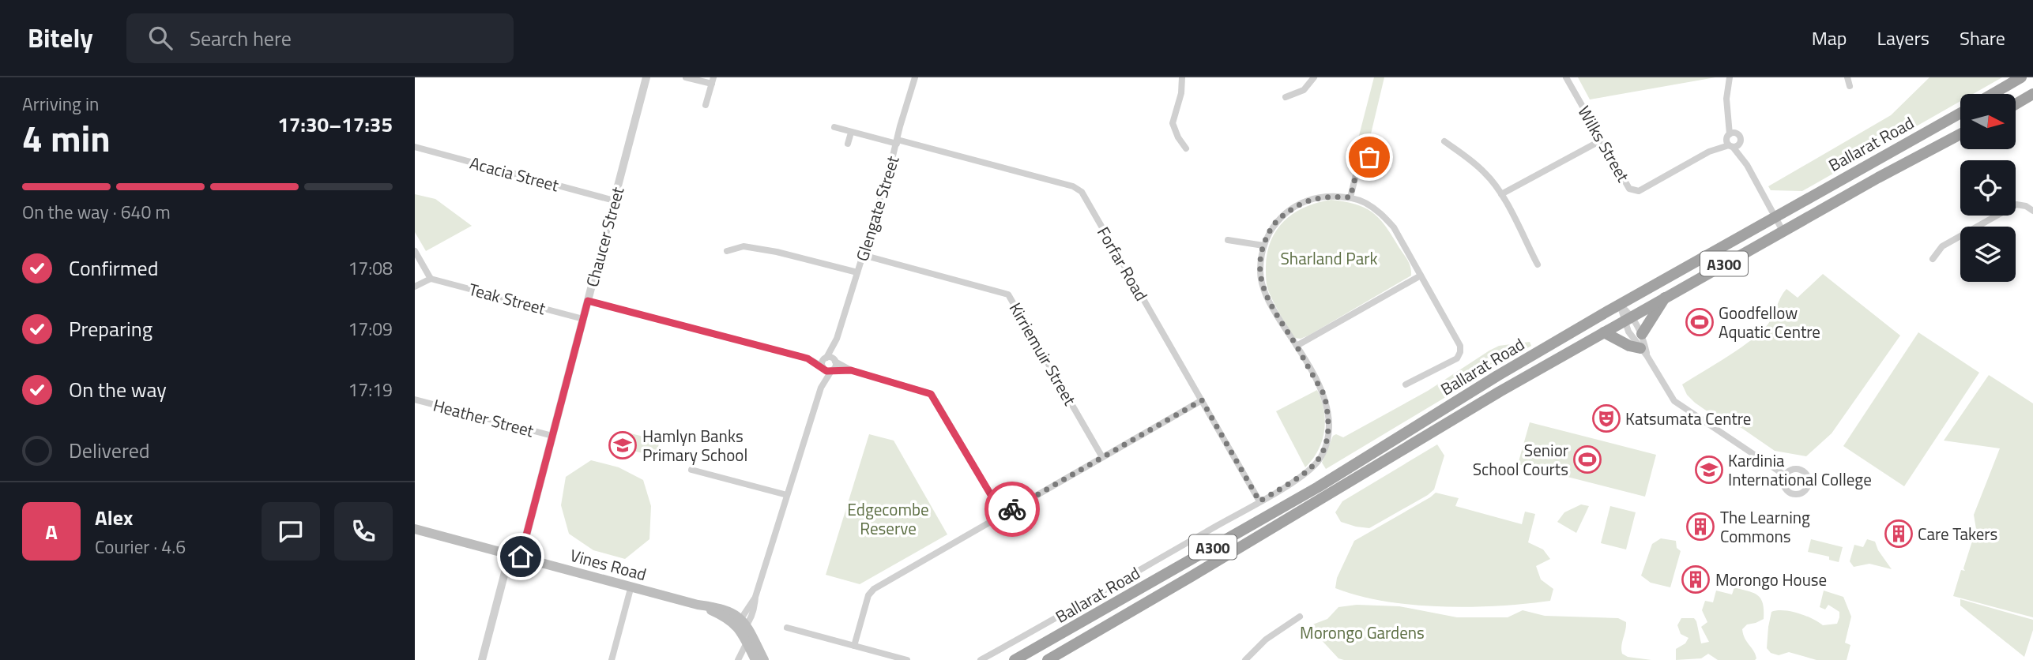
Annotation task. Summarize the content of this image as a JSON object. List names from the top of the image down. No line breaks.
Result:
{"streets":{"highway":["Ballarat Road","A300"],"main road":["Vines Road"],"street":["Wilks Street","Acacia Street","Glengate Street","Chaucer Street","Forfar Road","Teak Street","Kirriemuir Street","Heather Street"]},"crossings":[["Ballarat Road","Forfar Road"],["Acacia Street","Chaucer Street"],["Glengate Street","Forfar Road"],["Glengate Street","Kirriemuir Street"],["Chaucer Street","Teak Street"],["Chaucer Street","Heather Street"],["Chaucer Street","Vines Road"]],"parks":["Sharland Park","Edgecombe Reserve","Morongo Gardens"],"places":{"sports":["Goodfellow Aquatic Centre","Senior School Courts"],"theatre":["Katsumata Centre"],"school or university":["Hamlyn Banks Primary School","Kardinia International College"],"building":["The Learning Commons","Care Takers","Morongo House"]},"north":"right","page":{"header":"Bitely","search":"Search here","nav":["Map","Layers","Share"],"heading":["4 min","Arriving in","17:30–17:35"],"panel":["Alex","Courier · 4.6"],"bar":"On the way · 640 m","list":[["Confirmed","17:08"],["Preparing","17:09"],["On the way","17:19"],"Delivered"],"round":"A"}}
